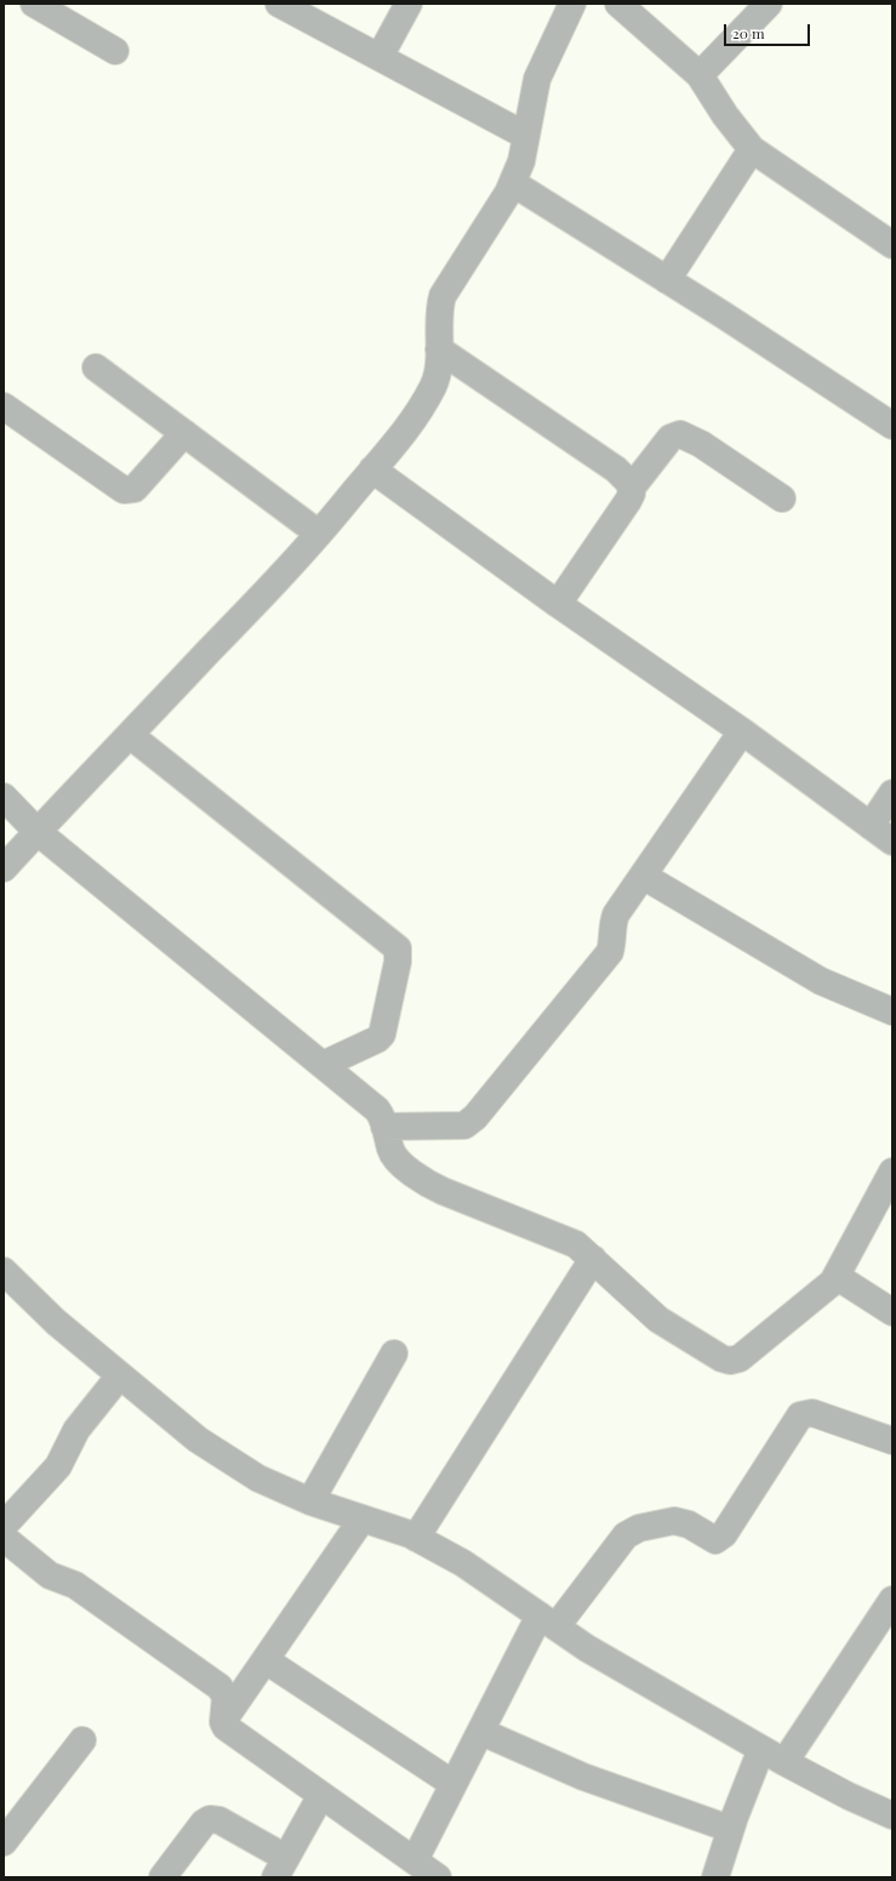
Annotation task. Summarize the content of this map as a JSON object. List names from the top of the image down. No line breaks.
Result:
{"scale_bar":"20 m"}
